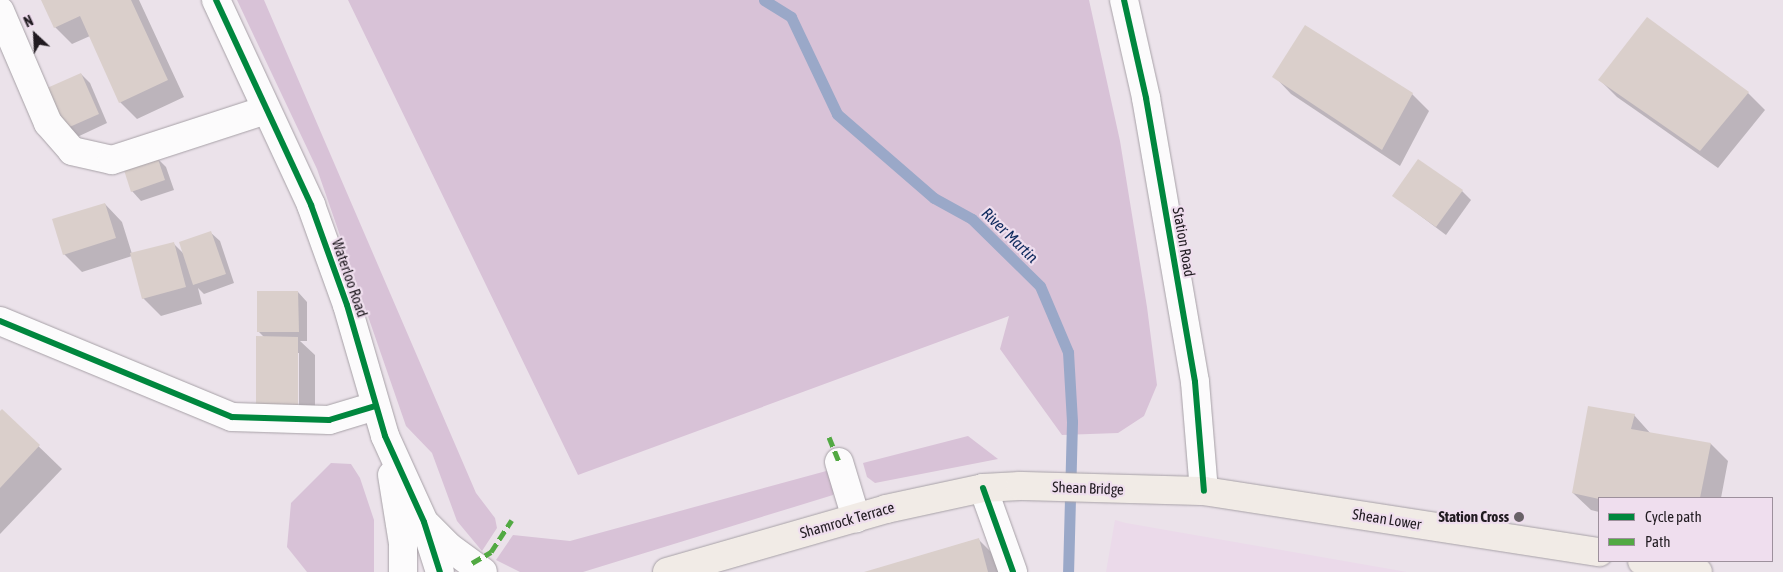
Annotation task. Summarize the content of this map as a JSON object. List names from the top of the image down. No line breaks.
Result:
{"streets":{"main road":["Shean Bridge","Shean Lower","Shamrock Terrace"],"street":["Station Road","Waterloo Road"]},"crossings":[["Station Road","Shean Bridge"],["Station Road","Shean Lower"],["Shean Bridge","Shean Lower"],["Shean Bridge","Shamrock Terrace"]],"water":["River Martin"],"places":["Station Cross"],"legend":["Cycle path","Path"],"north":"top left"}
